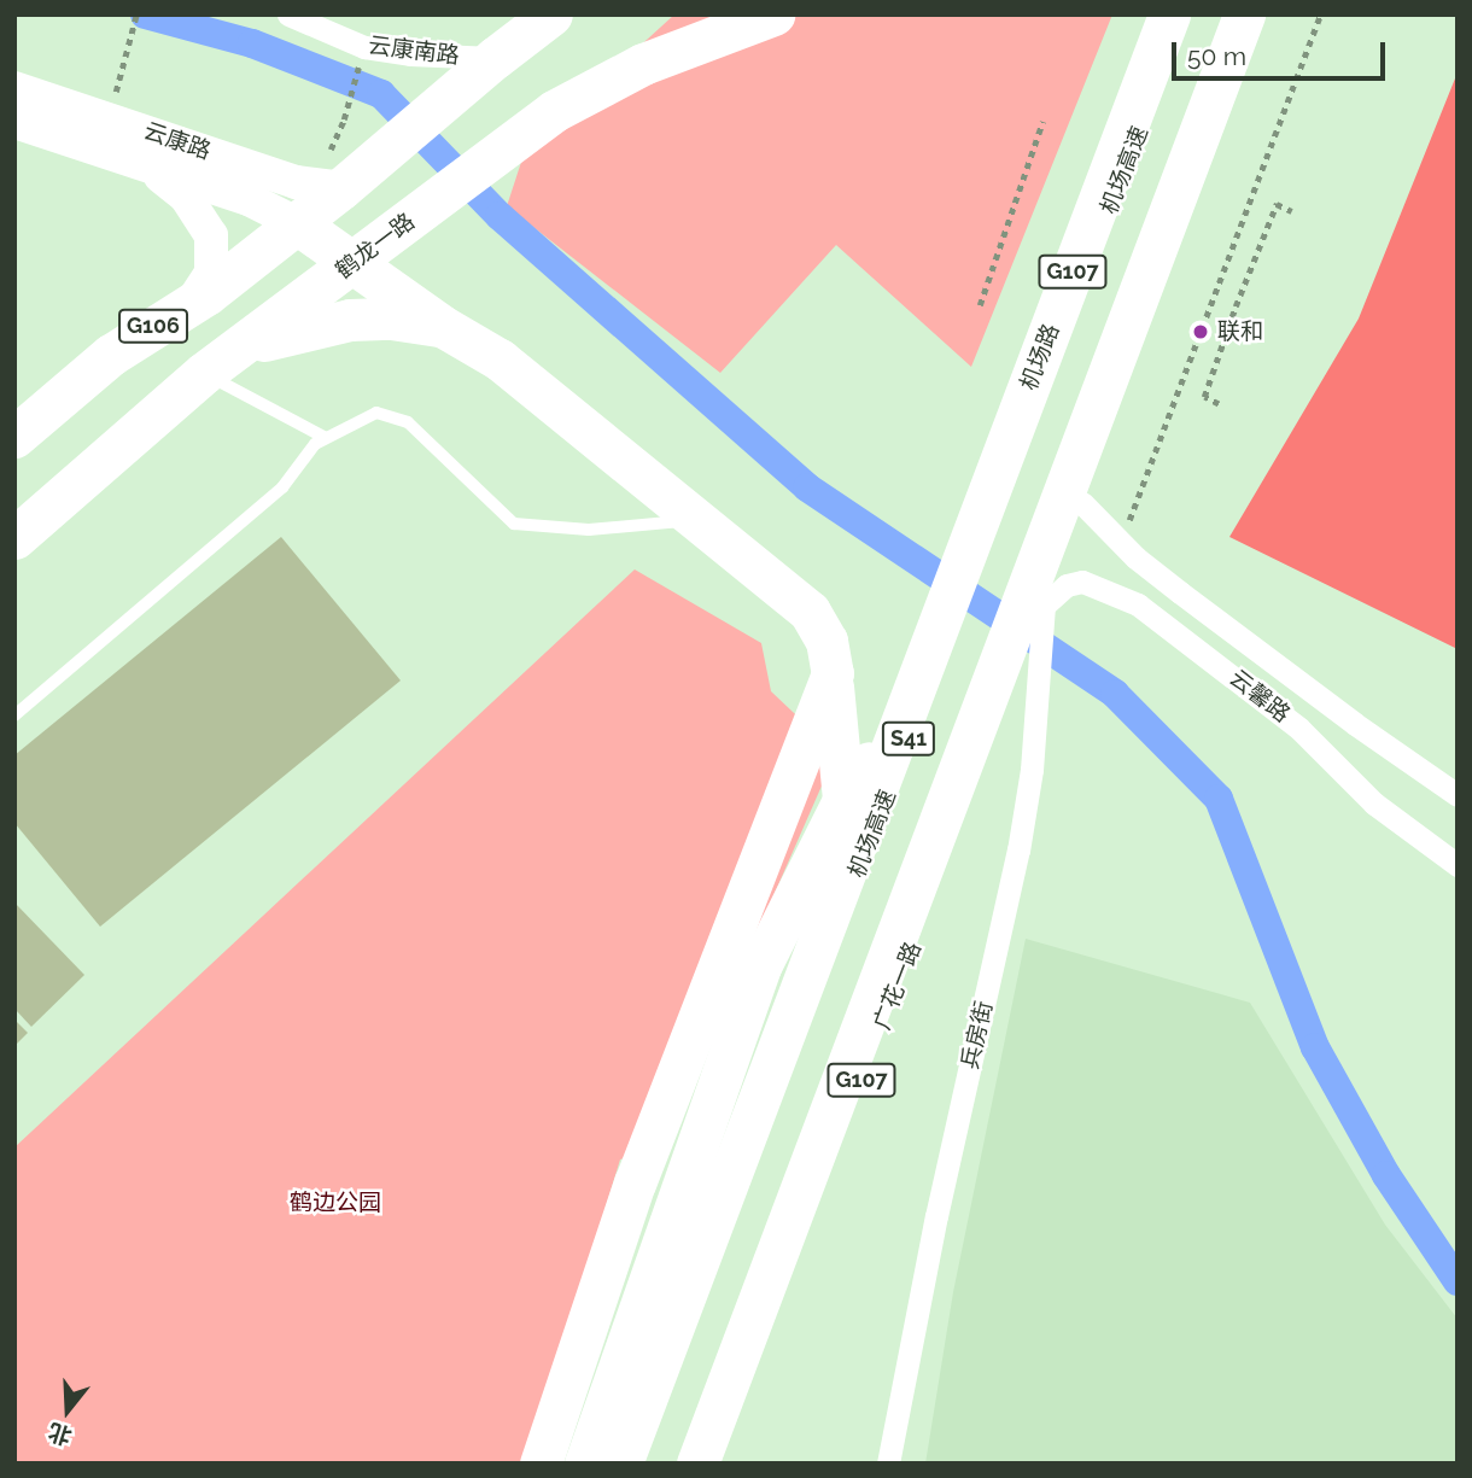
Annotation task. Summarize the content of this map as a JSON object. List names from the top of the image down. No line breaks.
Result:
{"streets":{"highway":["机场高速","鹤龙一路","G107","G106","机场路","S41","广花一路"],"street":["云康南路","云康路","云馨路","兵房街"]},"crossings":[["云康南路","G106"],["云康路","G106"],["鹤龙一路","G106"],["G107","机场路"],["G107","云馨路"],["G107","广花一路"],["云馨路","广花一路"],["广花一路","兵房街"]],"parks":["鹤边公园"],"places":["联和"],"scale_bar":"50 m","north":"bottom"}
